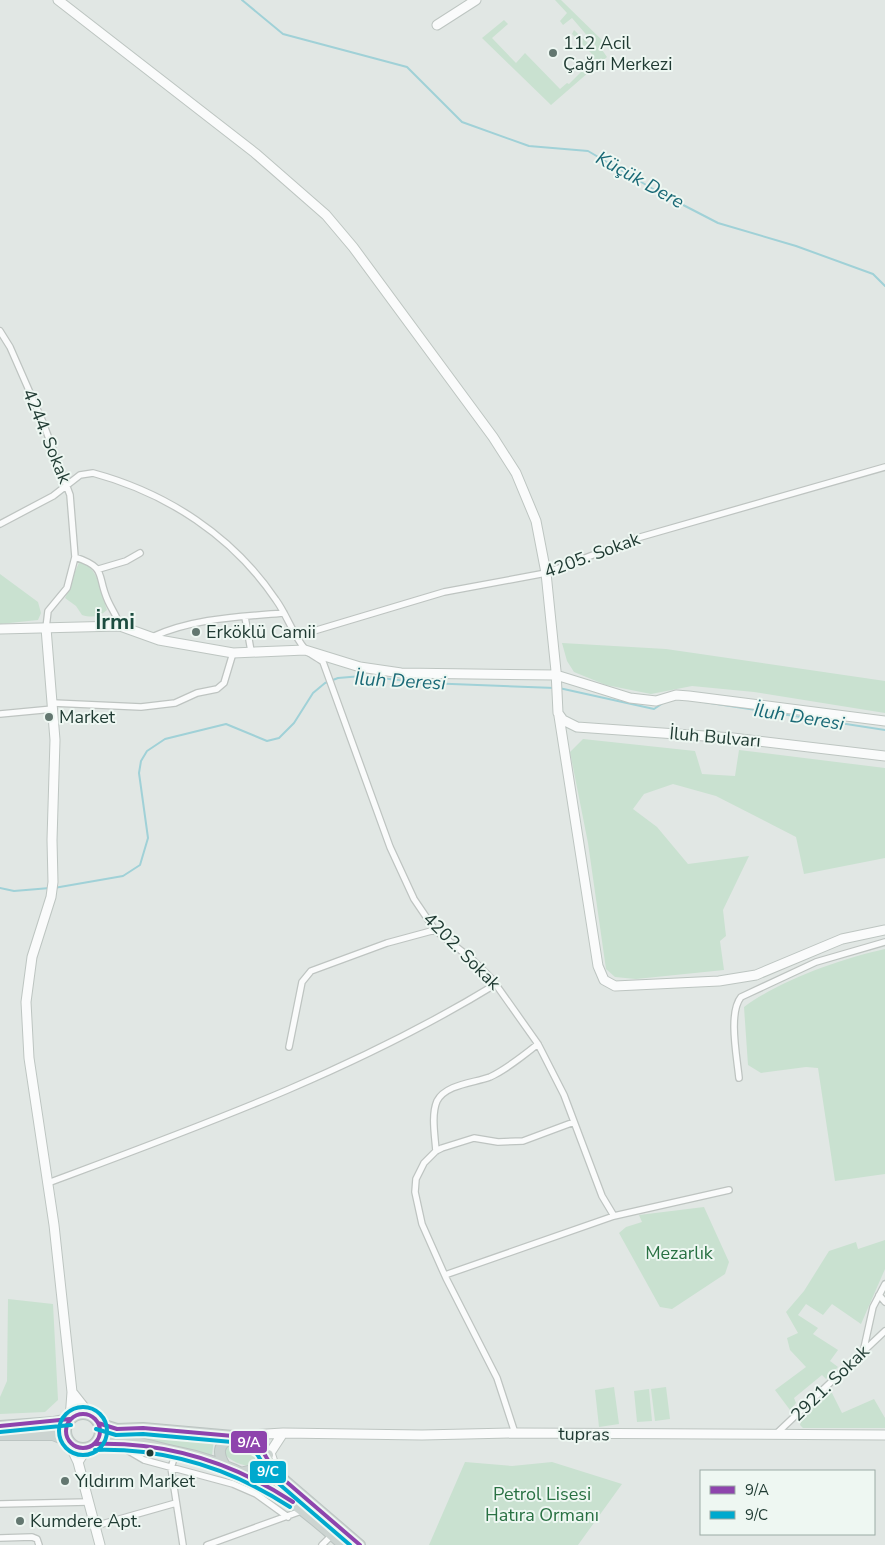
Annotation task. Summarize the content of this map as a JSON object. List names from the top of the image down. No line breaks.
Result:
{"streets":{"street":["4244. Sokak","4205. Sokak","İluh Bulvarı","4202. Sokak","2921. Sokak","tupras"]},"crossings":[["2921. Sokak","tupras"]],"districts":["İrmi"],"water":["Küçük Dere","İluh Deresi"],"parks":["Mezarlık","Petrol Lisesi Hatıra Ormanı"],"places":["112 Acil Çağrı Merkezi","Erköklü Camii","Market","Yıldırım Market","Kumdere Apt."],"lines":["transit line 9/C","transit line 9/A"],"legend":["9/A","9/C"]}
